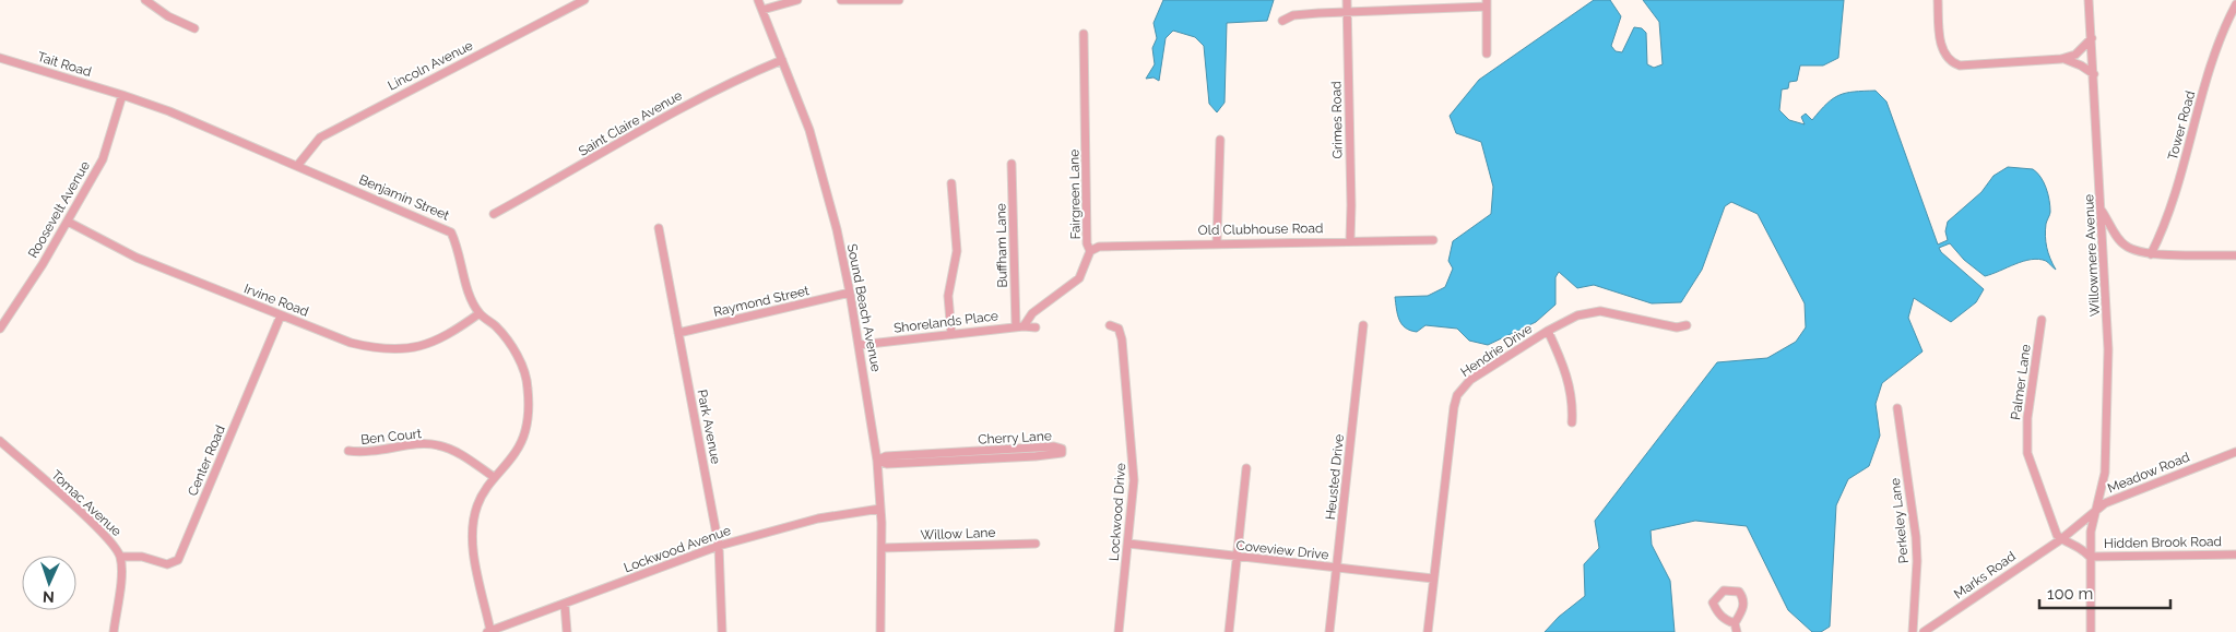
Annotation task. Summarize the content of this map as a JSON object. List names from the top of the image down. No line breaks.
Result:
{"streets":{"street":["Tait Road","Lincoln Avenue","Grimes Road","Saint Claire Avenue","Tower Road","Fairgreen Lane","Benjamin Street","Roosevelt Avenue","Old Clubhouse Road","Buffham Lane","Willowmere Avenue","Irvine Road","Raymond Street","Sound Beach Avenue","Shorelands Place","Hendrie Drive","Palmer Lane","Park Avenue","Ben Court","Cherry Lane","Center Road","Meadow Road","Heusted Drive","Tomac Avenue","Lockwood Drive","Perkeley Lane","Willow Lane","Hidden Brook Road","Lockwood Avenue","Coveview Drive","Marks Road"]},"crossings":[["Tait Road","Benjamin Street"],["Tait Road","Roosevelt Avenue"],["Lincoln Avenue","Benjamin Street"],["Grimes Road","Old Clubhouse Road"],["Saint Claire Avenue","Sound Beach Avenue"],["Fairgreen Lane","Old Clubhouse Road"],["Fairgreen Lane","Buffham Lane"],["Fairgreen Lane","Shorelands Place"],["Benjamin Street","Roosevelt Avenue"],["Benjamin Street","Irvine Road"],["Benjamin Street","Ben Court"],["Benjamin Street","Lockwood Avenue"],["Roosevelt Avenue","Irvine Road"],["Buffham Lane","Shorelands Place"],["Willowmere Avenue","Meadow Road"],["Willowmere Avenue","Marks Road"],["Irvine Road","Center Road"],["Raymond Street","Sound Beach Avenue"],["Raymond Street","Park Avenue"],["Sound Beach Avenue","Shorelands Place"],["Sound Beach Avenue","Cherry Lane"],["Sound Beach Avenue","Willow Lane"],["Sound Beach Avenue","Lockwood Avenue"],["Hendrie Drive","Coveview Drive"],["Palmer Lane","Marks Road"],["Park Avenue","Lockwood Avenue"],["Center Road","Tomac Avenue"],["Meadow Road","Hidden Brook Road"],["Meadow Road","Marks Road"],["Heusted Drive","Coveview Drive"],["Lockwood Drive","Coveview Drive"]],"scale_bar":"100 m","north":"bottom"}
